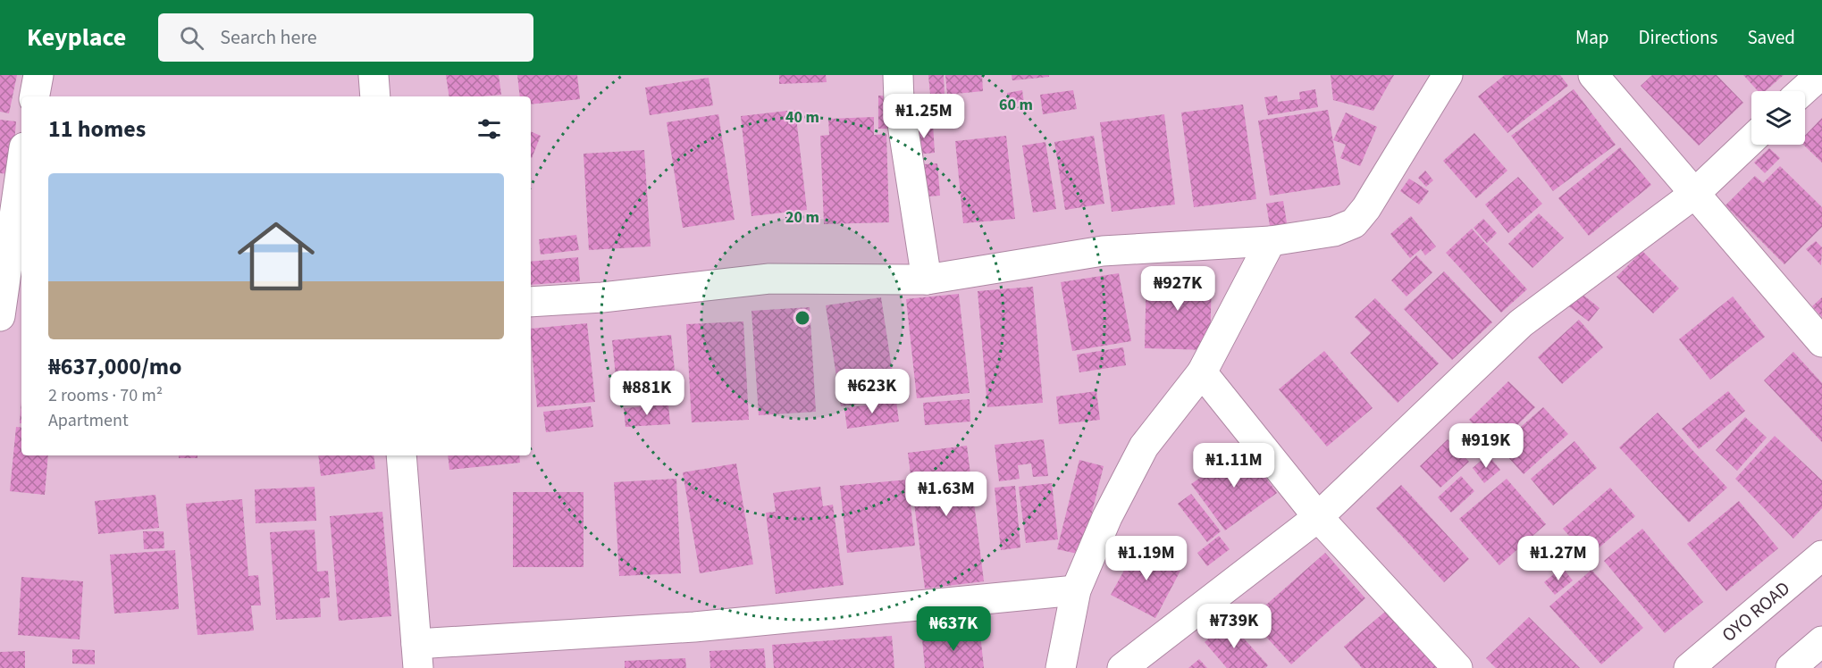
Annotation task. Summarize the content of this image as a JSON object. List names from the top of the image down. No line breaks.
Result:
{"streets":{"street":["OYO ROAD"]},"page":{"header":"Keyplace","search":"Search here","nav":["Map","Directions","Saved"],"price":["₦1.25M","₦927K","₦623K","₦881K","₦919K","₦1.11M","₦1.63M","₦1.19M","₦1.27M","₦739K","₦637K"],"heading":"11 homes","list":[{"name":"₦637,000/mo","note":"2 rooms · 70 m² · Apartment"}]},"rings":["60 m","40 m","20 m"]}
